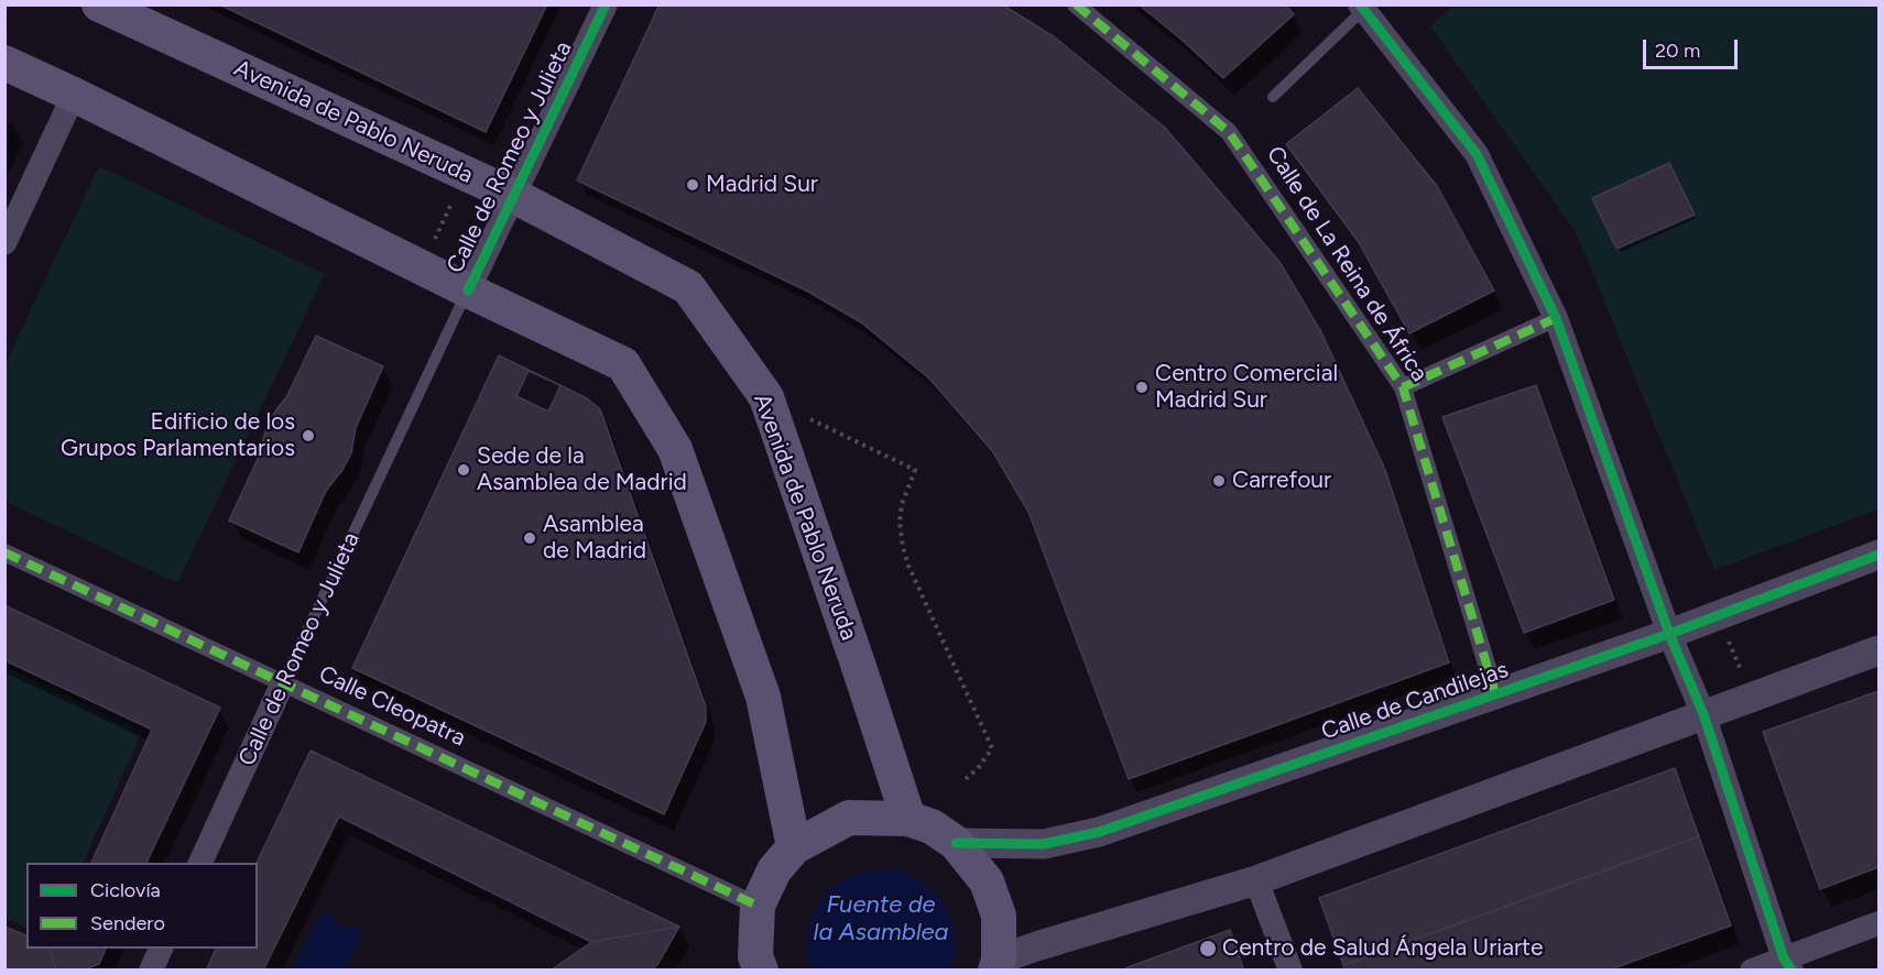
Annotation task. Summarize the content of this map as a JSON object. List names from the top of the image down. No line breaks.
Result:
{"streets":{"main road":["Avenida de Pablo Neruda"],"street":["Calle de Romeo y Julieta","Calle de La Reina de África","Calle de Candilejas","Calle Cleopatra"]},"crossings":[["Avenida de Pablo Neruda","Calle de Romeo y Julieta"],["Calle de Romeo y Julieta","Calle Cleopatra"],["Calle de La Reina de África","Calle de Candilejas"]],"water":["Fuente de la Asamblea"],"places":["Madrid Sur","Centro Comercial Madrid Sur","Edificio de los Grupos Parlamentarios","Sede de la Asamblea de Madrid","Carrefour","Asamblea de Madrid","Centro de Salud Ángela Uriarte"],"legend":["Ciclovía","Sendero"],"scale_bar":"20 m"}
